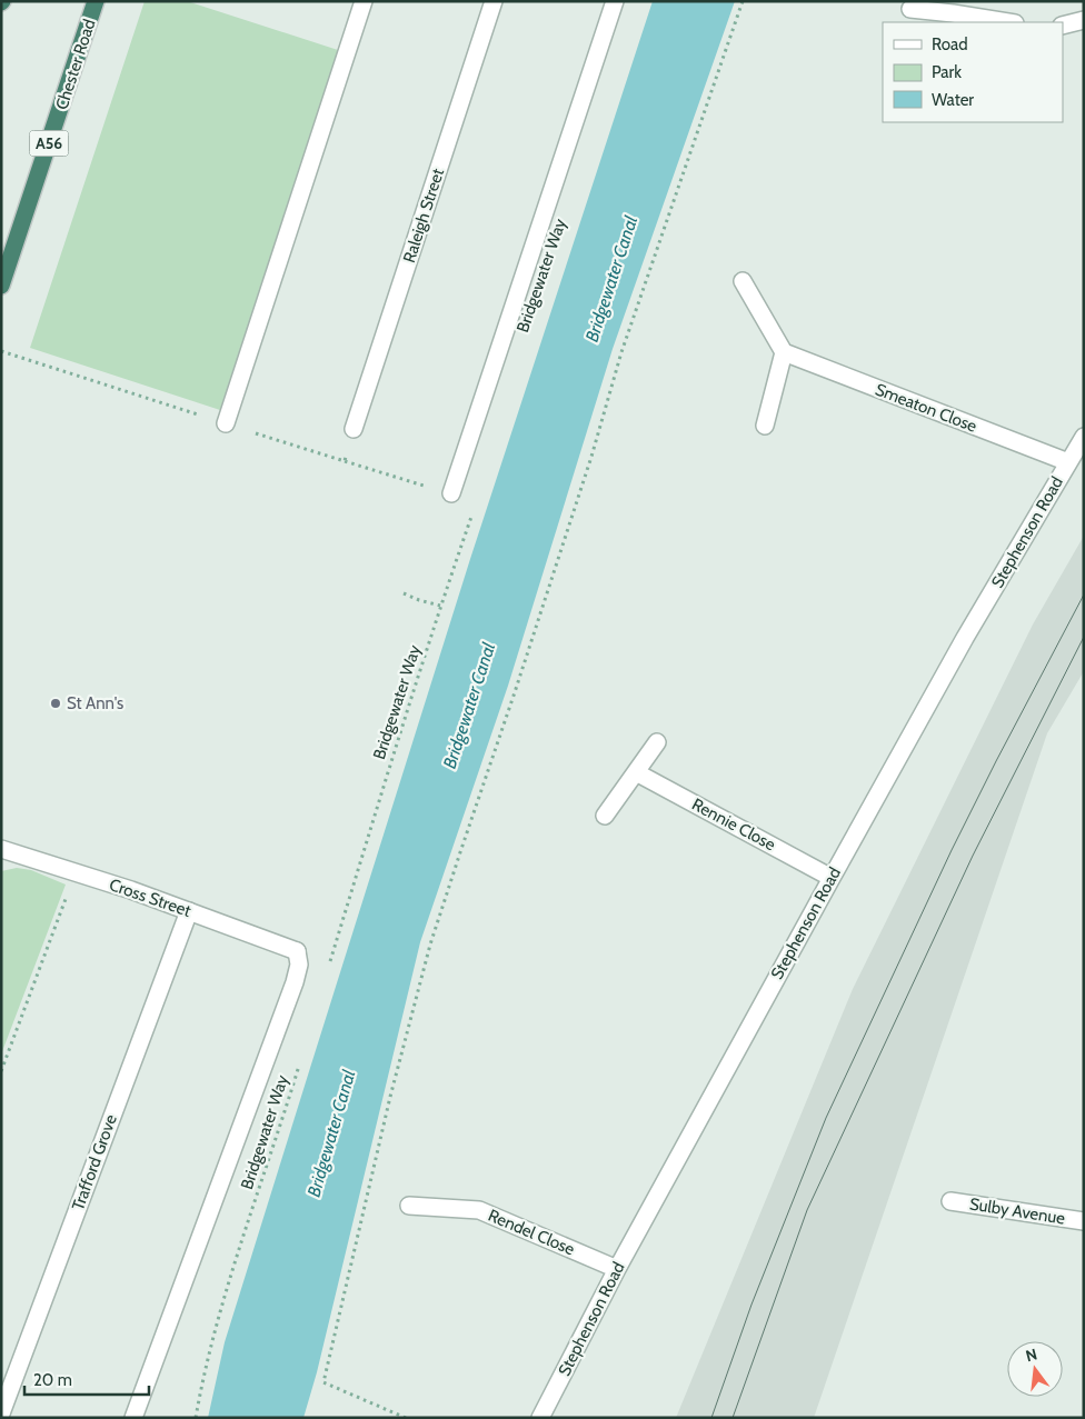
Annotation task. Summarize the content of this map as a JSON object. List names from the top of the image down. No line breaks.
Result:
{"streets":{"highway":["Chester Road","A56"],"street":["Raleigh Street","Smeaton Close","Stephenson Road","Rennie Close","Cross Street","Trafford Grove","Sulby Avenue","Rendel Close"],"path":["Bridgewater Way"]},"crossings":[["Smeaton Close","Stephenson Road"],["Stephenson Road","Rennie Close"],["Stephenson Road","Rendel Close"],["Cross Street","Trafford Grove"]],"water":["Bridgewater Canal"],"places":["St Ann's"],"legend":["Road","Park","Water"],"scale_bar":"20 m","north":"top"}
